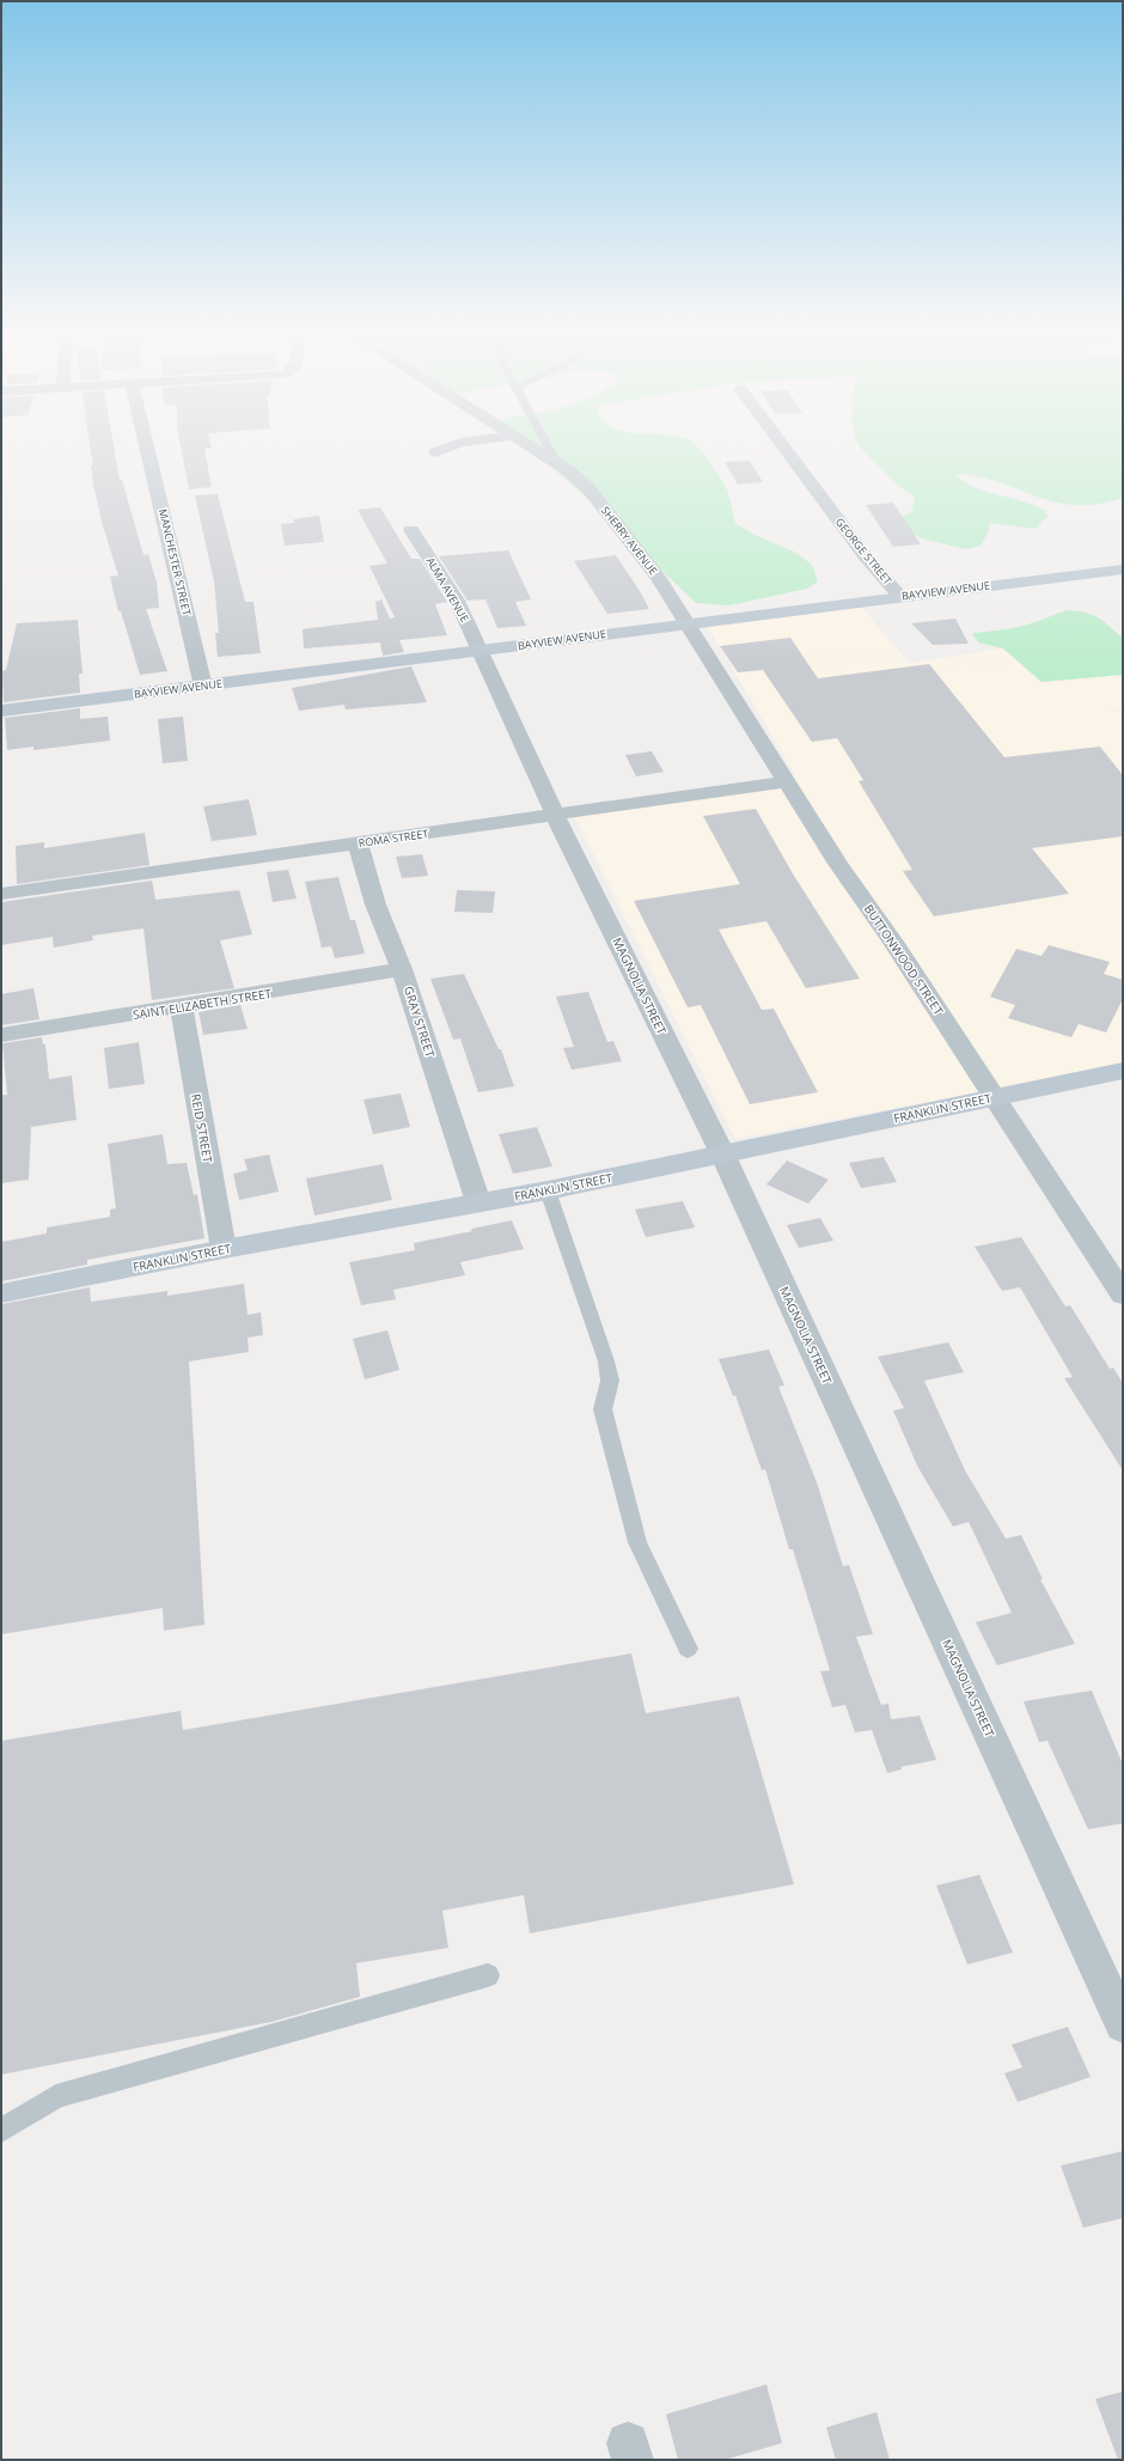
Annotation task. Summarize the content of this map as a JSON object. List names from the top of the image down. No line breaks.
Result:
{"streets":{"main road":["BAYVIEW AVENUE","FRANKLIN STREET"],"street":["SHERRY AVENUE","GEORGE STREET","MANCHESTER STREET","ALMA AVENUE","ROMA STREET","BUTTONWOOD STREET","MAGNOLIA STREET","SAINT ELIZABETH STREET","GRAY STREET","REID STREET"]},"crossings":[["SHERRY AVENUE","BAYVIEW AVENUE"],["SHERRY AVENUE","BUTTONWOOD STREET"],["GEORGE STREET","BAYVIEW AVENUE"],["MANCHESTER STREET","BAYVIEW AVENUE"],["ALMA AVENUE","BAYVIEW AVENUE"],["ALMA AVENUE","MAGNOLIA STREET"],["BAYVIEW AVENUE","BUTTONWOOD STREET"],["BAYVIEW AVENUE","MAGNOLIA STREET"],["ROMA STREET","BUTTONWOOD STREET"],["ROMA STREET","MAGNOLIA STREET"],["ROMA STREET","GRAY STREET"],["BUTTONWOOD STREET","FRANKLIN STREET"],["MAGNOLIA STREET","FRANKLIN STREET"],["SAINT ELIZABETH STREET","GRAY STREET"],["SAINT ELIZABETH STREET","REID STREET"],["GRAY STREET","FRANKLIN STREET"],["FRANKLIN STREET","REID STREET"]]}
